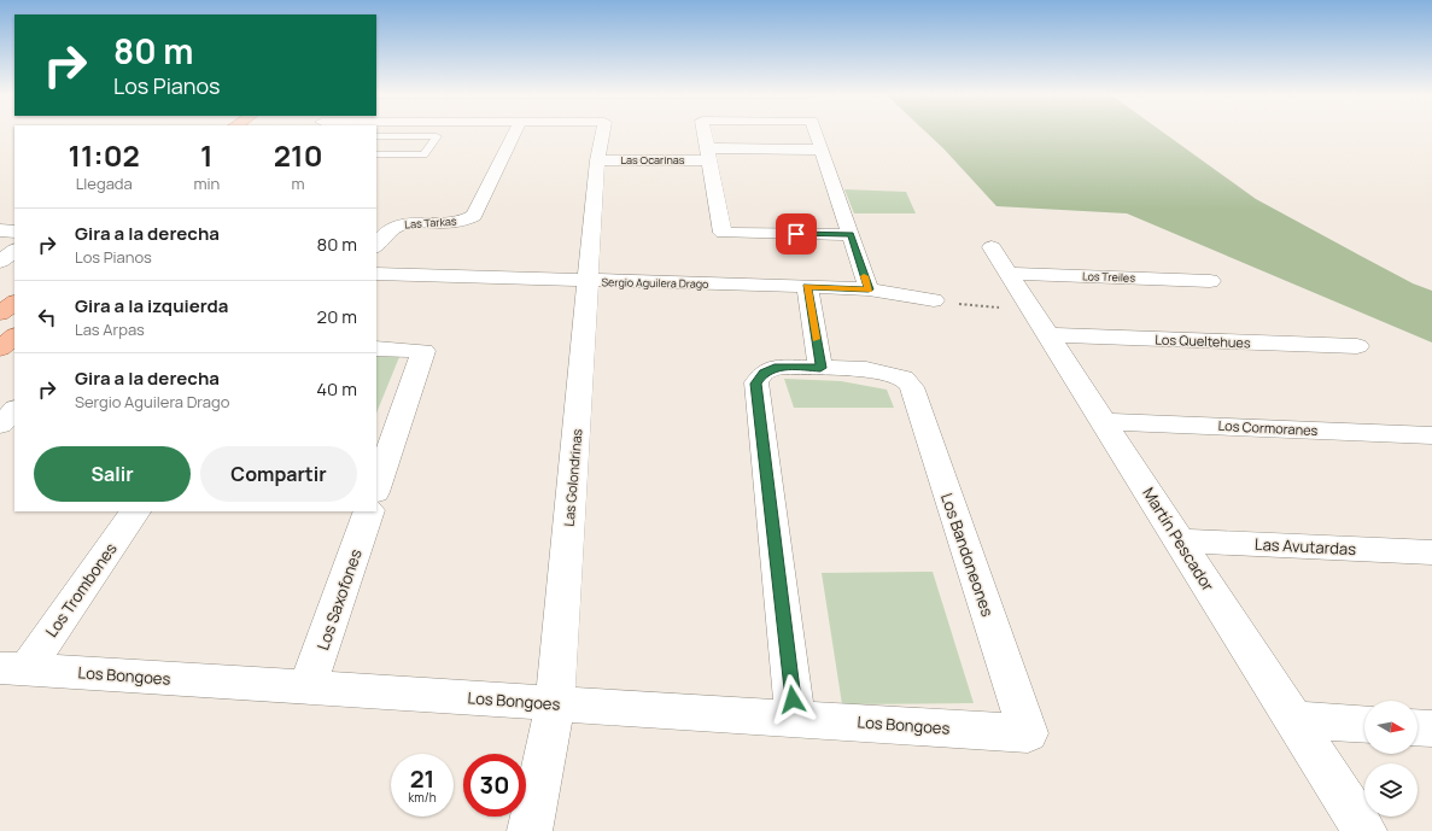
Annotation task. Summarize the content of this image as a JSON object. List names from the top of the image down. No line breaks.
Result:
{"streets":{"street":["Las Ocarinas","Las Tarkas","Los Treiles","Sergio Aguilera Drago","Los Queltehues","Los Cormoranes","Las Golondrinas","Martín Pescador","Las Avutardas","Los Bandoneones","Los Trombones","Los Saxofones","Los Bongoes"]},"crossings":[["Las Ocarinas","Las Golondrinas"],["Los Treiles","Martín Pescador"],["Sergio Aguilera Drago","Las Golondrinas"],["Los Queltehues","Martín Pescador"],["Los Cormoranes","Martín Pescador"],["Las Golondrinas","Los Bongoes"],["Martín Pescador","Las Avutardas"],["Los Bandoneones","Los Bongoes"],["Los Trombones","Los Bongoes"],["Los Saxofones","Los Bongoes"]],"north":"right","page":{"turn":["80 m","Los Pianos"],"eta":["11:02","Llegada","1","min","210","m"],"list":[{"name":"Gira a la derecha","note":"Los Pianos","value":"80 m"},{"name":"Gira a la izquierda","note":"Las Arpas","value":"20 m"},{"name":"Gira a la derecha","note":"Sergio Aguilera Drago","value":"40 m"}],"buttons":["Salir","Compartir"],"speed":"21 km/h","limit":"30"}}
